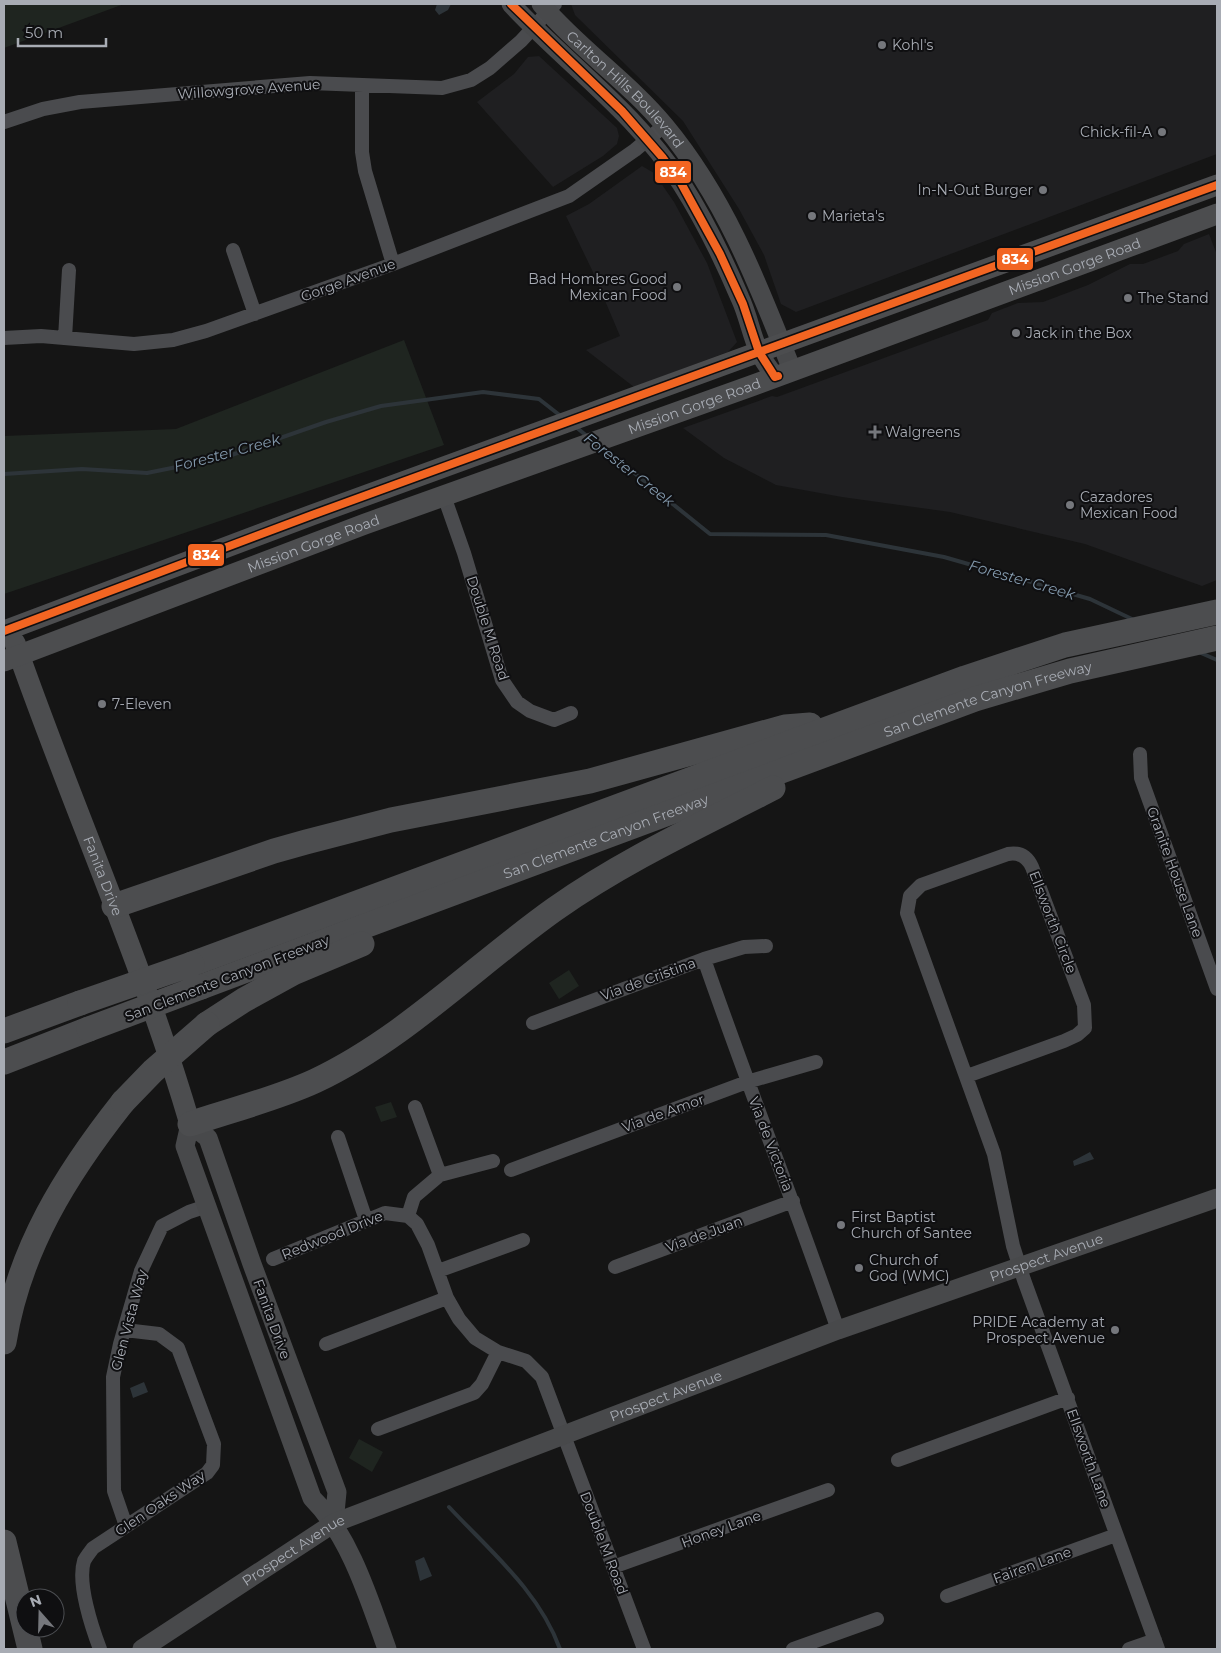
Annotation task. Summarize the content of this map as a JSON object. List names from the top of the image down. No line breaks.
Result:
{"streets":{"highway":["San Clemente Canyon Freeway"],"main road":["Carlton Hills Boulevard","Mission Gorge Road","Fanita Drive","Prospect Avenue"],"street":["Willowgrove Avenue","Gorge Avenue","Double M Road","Granite House Lane","Ellsworth Circle","Via de Cristina","Via de Amor","Via de Victoria","Via de Juan","Redwood Drive","Glen Vista Way","Ellsworth Lane","Glen Oaks Way","Honey Lane","Fairen Lane"]},"crossings":[["Willowgrove Avenue","Carlton Hills Boulevard"],["Carlton Hills Boulevard","Mission Gorge Road"],["Carlton Hills Boulevard","Gorge Avenue"],["Mission Gorge Road","Double M Road"],["Mission Gorge Road","Fanita Drive"],["Double M Road","Prospect Avenue"],["Double M Road","Honey Lane"],["Fanita Drive","Prospect Avenue"],["Fanita Drive","Glen Vista Way"],["Ellsworth Circle","Prospect Avenue"],["Ellsworth Circle","Ellsworth Lane"],["Via de Cristina","Via de Victoria"],["Via de Amor","Via de Victoria"],["Via de Victoria","Via de Juan"],["Via de Victoria","Prospect Avenue"],["Prospect Avenue","Ellsworth Lane"],["Glen Vista Way","Glen Oaks Way"],["Ellsworth Lane","Fairen Lane"]],"water":["Forester Creek"],"places":{"other":["Kohl's","Chick-fil-A","In-N-Out Burger","Marieta's","Bad Hombres Good Mexican Food","The Stand","Jack in the Box","Cazadores Mexican Food","7-Eleven","First Baptist Church of Santee","Church of God (WMC)","PRIDE Academy at Prospect Avenue"],"health":["Walgreens"]},"lines":["transit line 834"],"scale_bar":"50 m","north":"top"}
